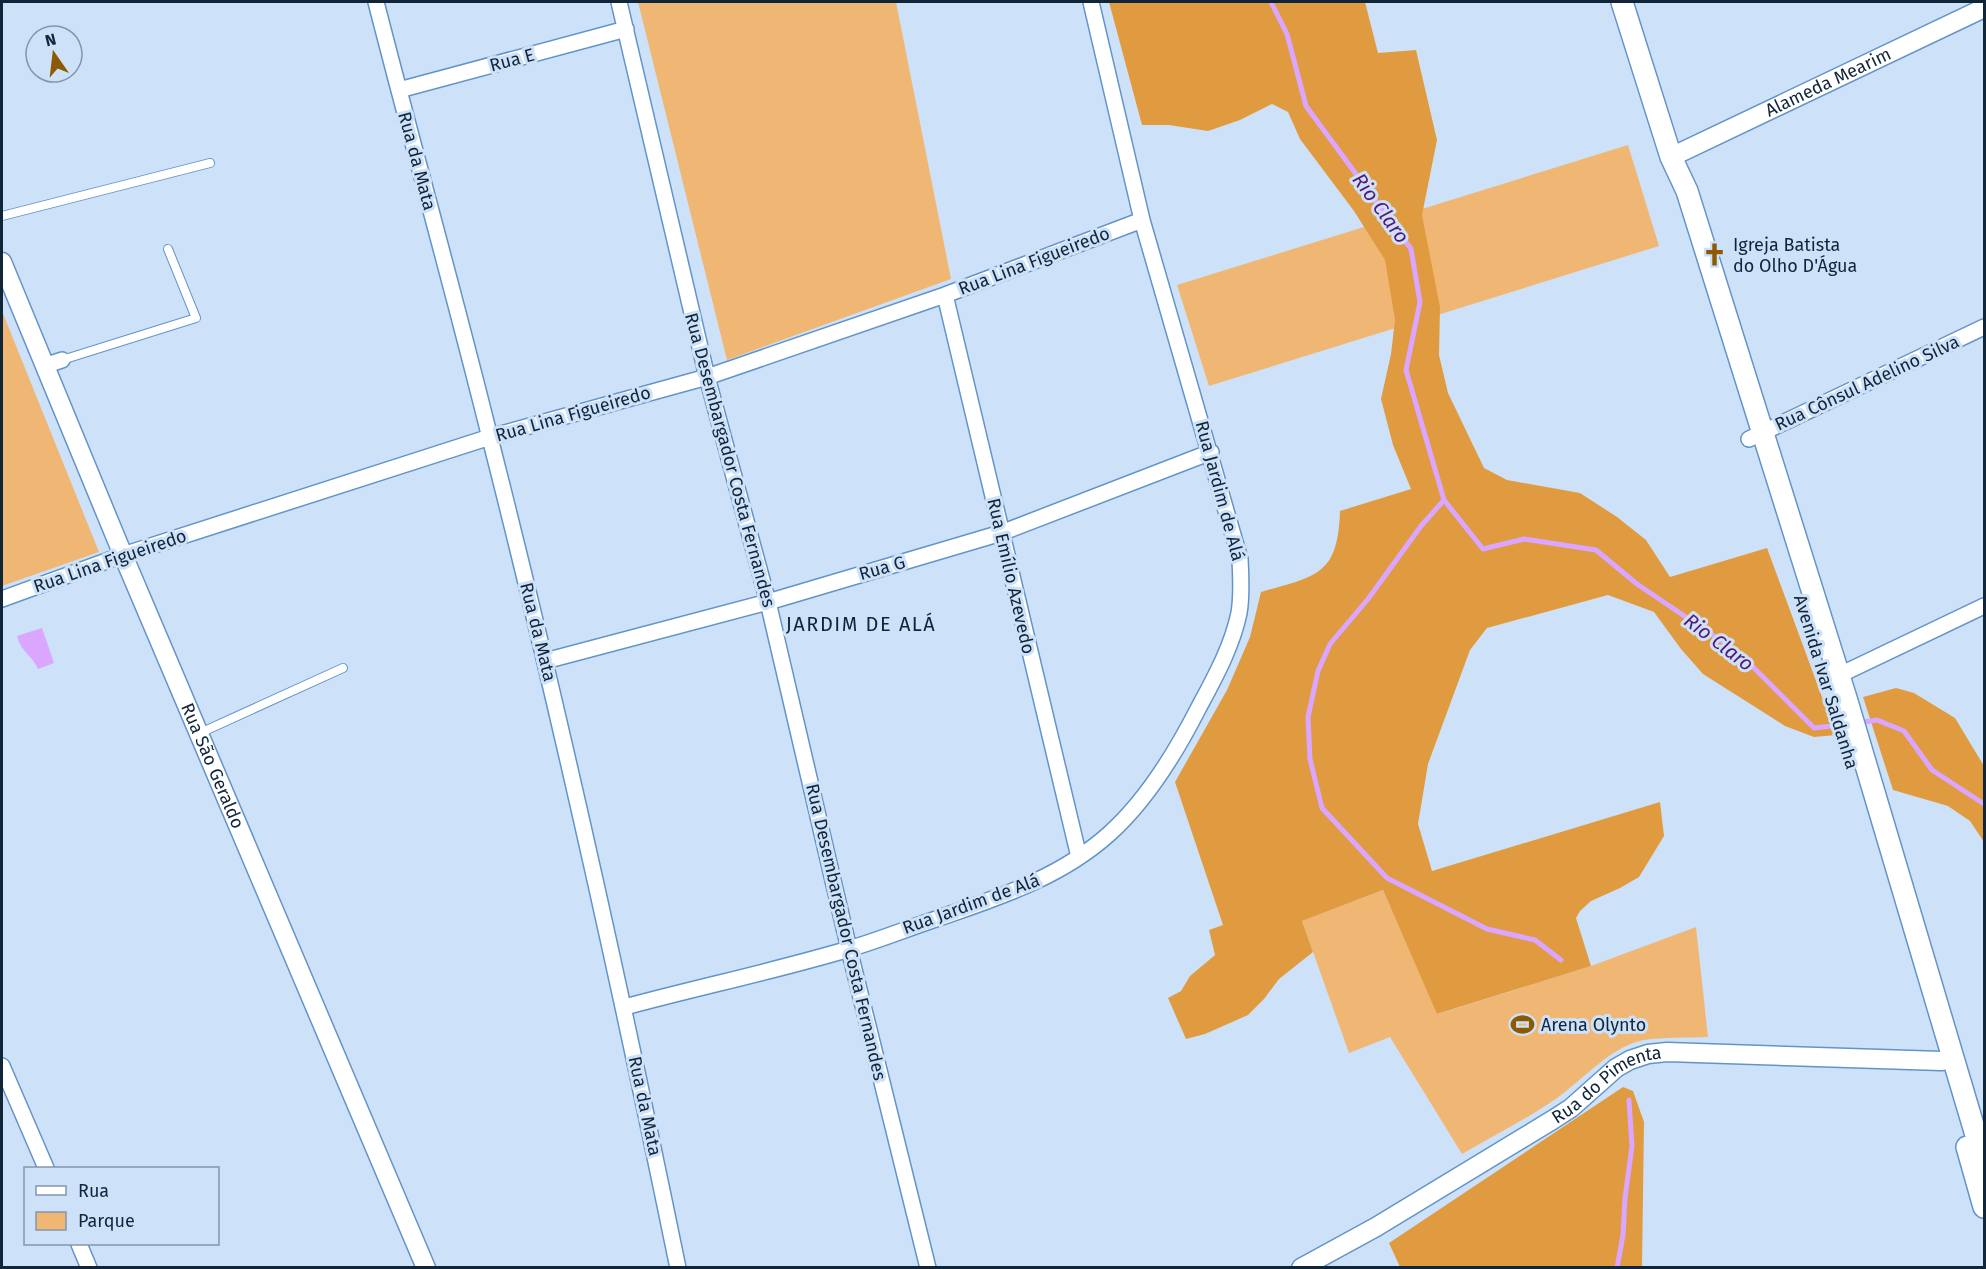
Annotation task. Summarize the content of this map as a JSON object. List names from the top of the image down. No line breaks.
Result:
{"streets":{"main road":["Avenida Ivar Saldanha"],"street":["Rua E","Alameda Mearim","Rua da Mata","Rua Lina Figueiredo","Rua Cônsul Adelino Silva","Rua Desembargador Costa Fernandes","Rua Jardim de Alá","Rua G","Rua Emílio Azevedo","Rua São Geraldo","Rua do Pimenta"]},"crossings":[["Rua E","Rua da Mata"],["Rua E","Rua Desembargador Costa Fernandes"],["Alameda Mearim","Avenida Ivar Saldanha"],["Rua da Mata","Rua Lina Figueiredo"],["Rua da Mata","Rua Jardim de Alá"],["Rua da Mata","Rua G"],["Rua Lina Figueiredo","Rua Desembargador Costa Fernandes"],["Rua Lina Figueiredo","Rua Jardim de Alá"],["Rua Lina Figueiredo","Rua Emílio Azevedo"],["Rua Lina Figueiredo","Rua São Geraldo"],["Rua Cônsul Adelino Silva","Avenida Ivar Saldanha"],["Rua Desembargador Costa Fernandes","Rua Jardim de Alá"],["Rua Desembargador Costa Fernandes","Rua G"],["Rua Jardim de Alá","Rua G"],["Rua Jardim de Alá","Rua Emílio Azevedo"],["Rua G","Rua Emílio Azevedo"],["Avenida Ivar Saldanha","Rua do Pimenta"]],"districts":["JARDIM DE ALÁ"],"water":["Rio Claro"],"places":{"church":["Igreja Batista do Olho D'Água"],"sports":["Arena Olynto"]},"legend":["Rua","Parque"],"north":"top"}
